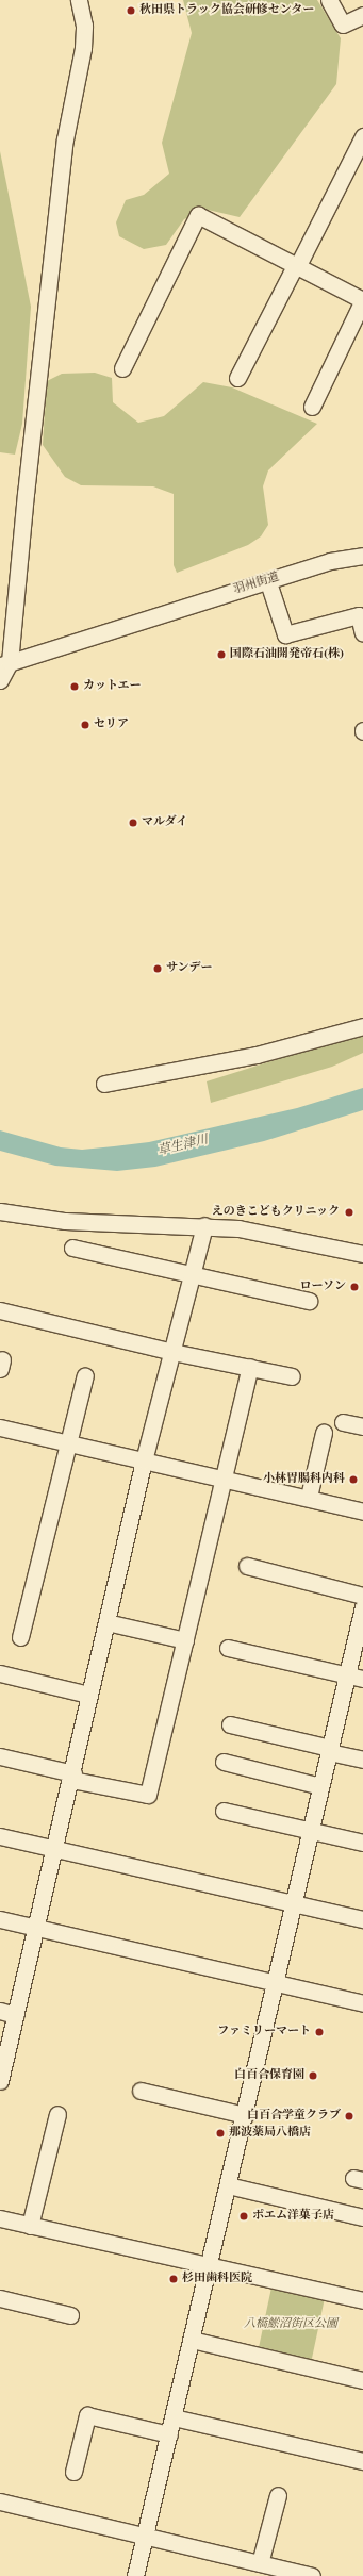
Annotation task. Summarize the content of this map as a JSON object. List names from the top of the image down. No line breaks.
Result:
{"streets":{"street":["羽州街道"]},"water":["草生津川"],"parks":["八橋鯲沼街区公園"],"places":["秋田県トラック協会研修センター","国際石油開発帝石(株)","カットエー","セリア","マルダイ","サンデー","えのきこどもクリニック","ローソン","小林胃腸科内科","ファミリーマート","白百合保育園","白百合学童クラブ","那波薬局八橋店","ポエム洋菓子店","杉田歯科医院"]}
